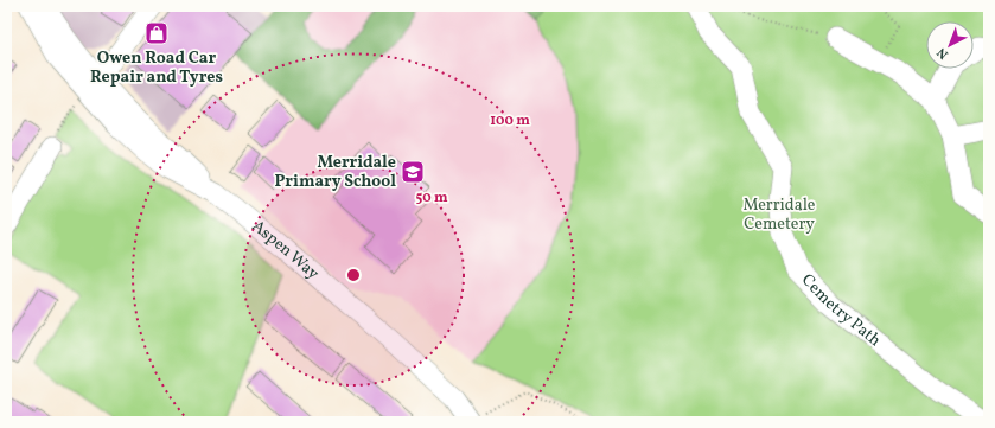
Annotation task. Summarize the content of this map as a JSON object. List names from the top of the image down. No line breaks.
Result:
{"streets":{"street":["Aspen Way","Cemetry Path"]},"parks":["Merridale Cemetery"],"places":{"shop":["Owen Road Car Repair and Tyres"],"school or university":["Merridale Primary School"]},"north":"bottom left","rings":["100 m","50 m"]}
